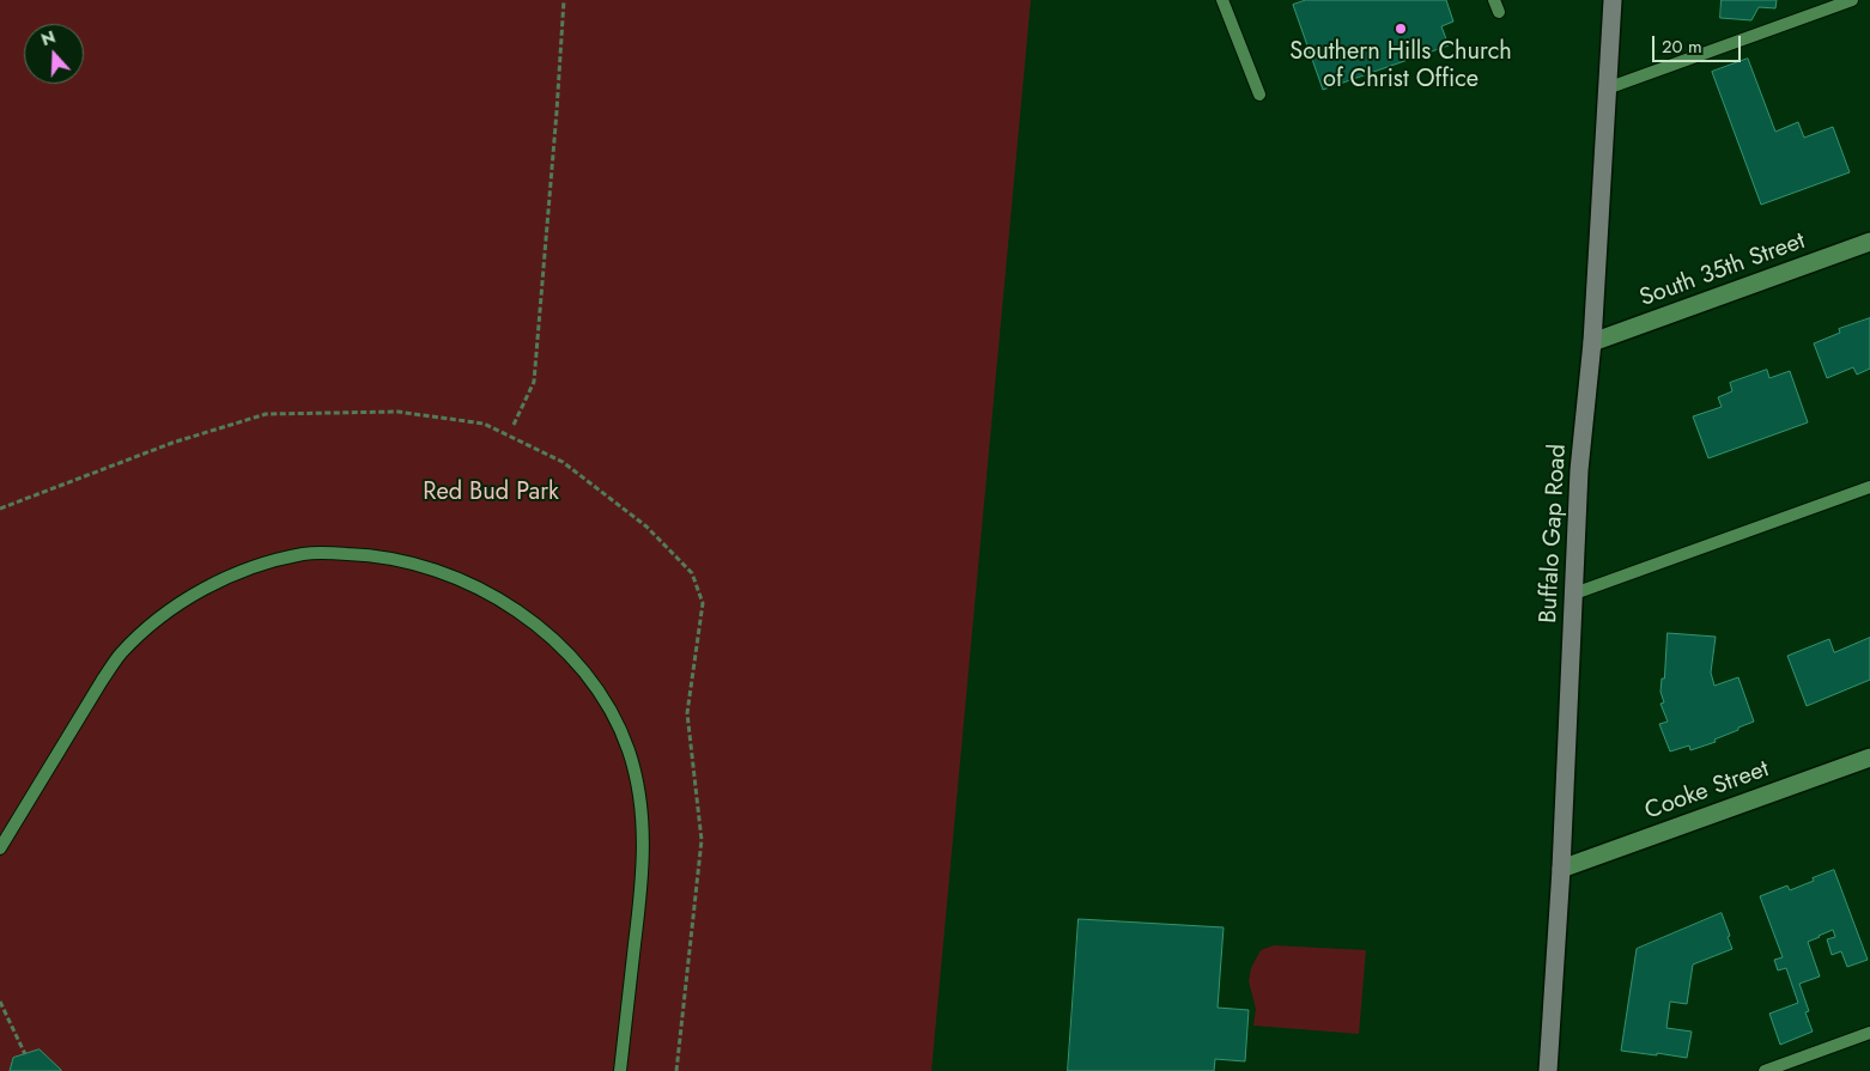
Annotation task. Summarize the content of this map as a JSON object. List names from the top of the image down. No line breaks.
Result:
{"streets":{"main road":["Buffalo Gap Road"],"street":["South 35th Street","Cooke Street"]},"crossings":[["South 35th Street","Buffalo Gap Road"],["Buffalo Gap Road","Cooke Street"]],"parks":["Red Bud Park"],"places":["Southern Hills Church of Christ Office"],"scale_bar":"20 m","north":"top"}
